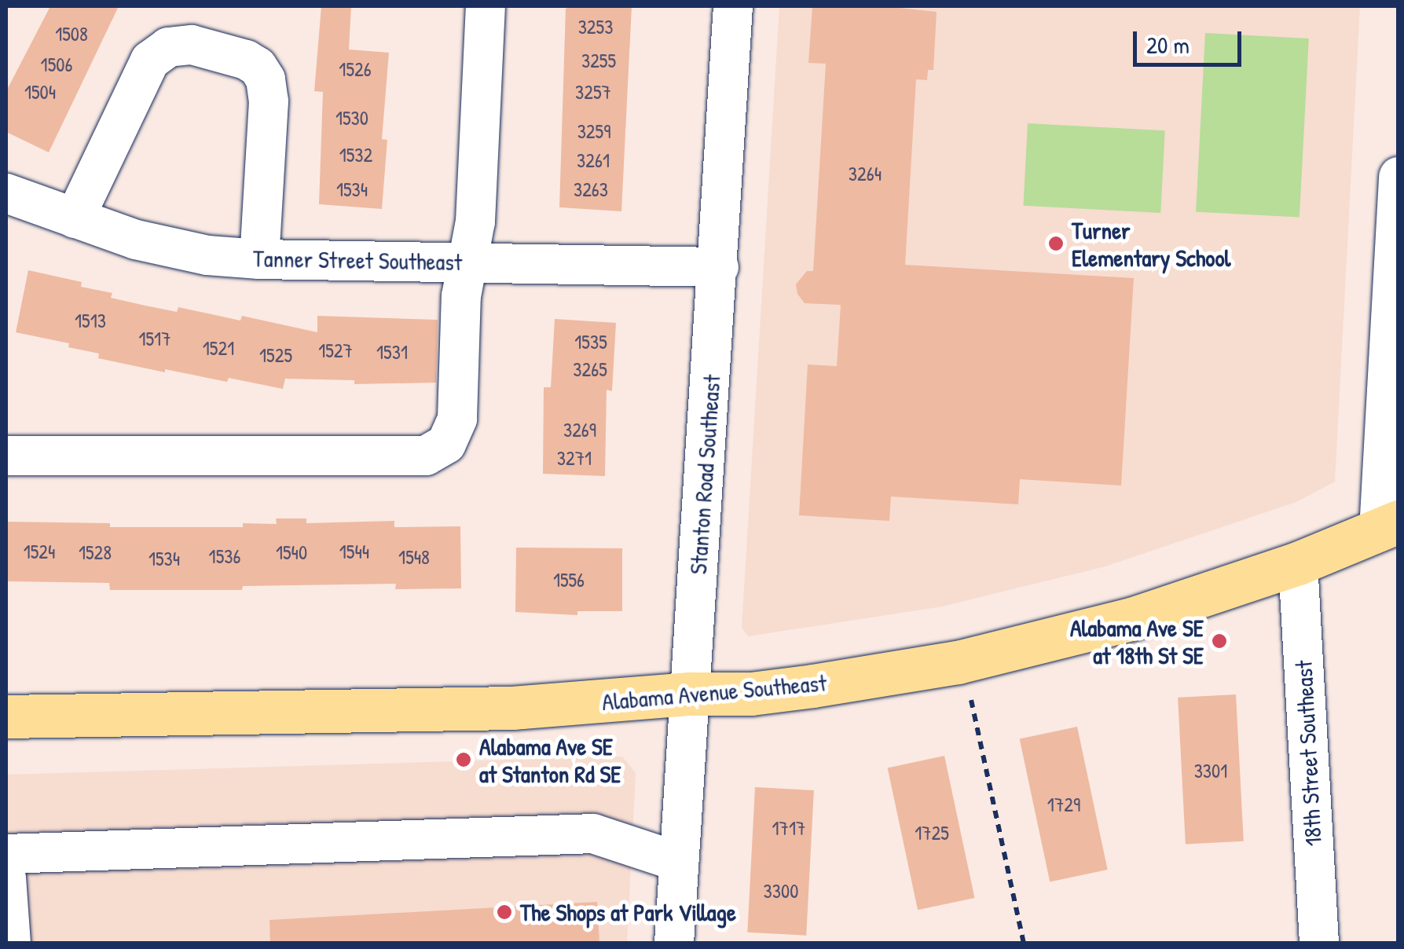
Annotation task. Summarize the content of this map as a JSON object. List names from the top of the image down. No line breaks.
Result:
{"streets":{"main road":["Alabama Avenue Southeast"],"street":["Tanner Street Southeast","Stanton Road Southeast","18th Street Southeast"]},"crossings":[["Tanner Street Southeast","Stanton Road Southeast"],["Stanton Road Southeast","Alabama Avenue Southeast"],["Alabama Avenue Southeast","18th Street Southeast"]],"places":["Turner Elementary School","Alabama Ave SE at 18th St SE","Alabama Ave SE at Stanton Rd SE","The Shops at Park Village"],"house_numbers":["3253","1508","3255","1506","1526","1504","3257","1530","3259","1532","3261","3264","1534","3263","1513","1517","1535","1521","1527","1531","1525","3265","3269","3271","1524","1544","1528","1540","1536","1548","1534","1556","3301","1729","1717","1725","3300"],"scale_bar":"20 m"}
